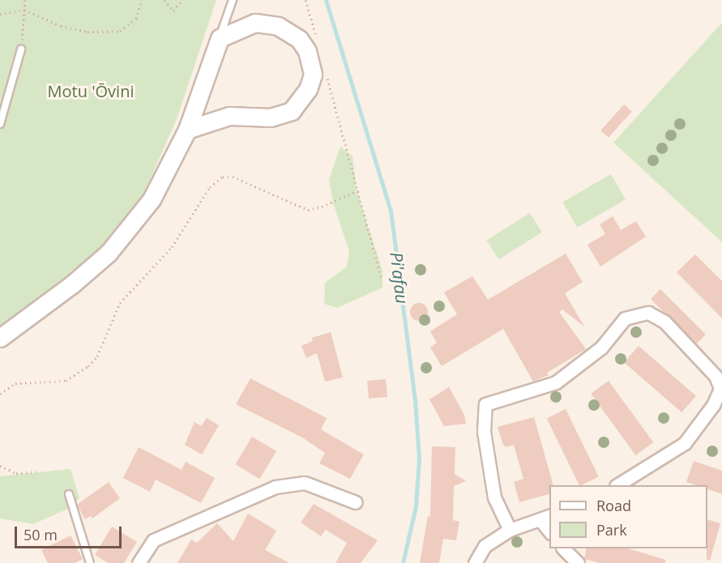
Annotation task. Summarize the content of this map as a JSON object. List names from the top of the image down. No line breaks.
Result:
{"water":["Pi'afau"],"parks":["Motu 'Ōvini"],"legend":["Road","Park"],"scale_bar":"50 m"}
